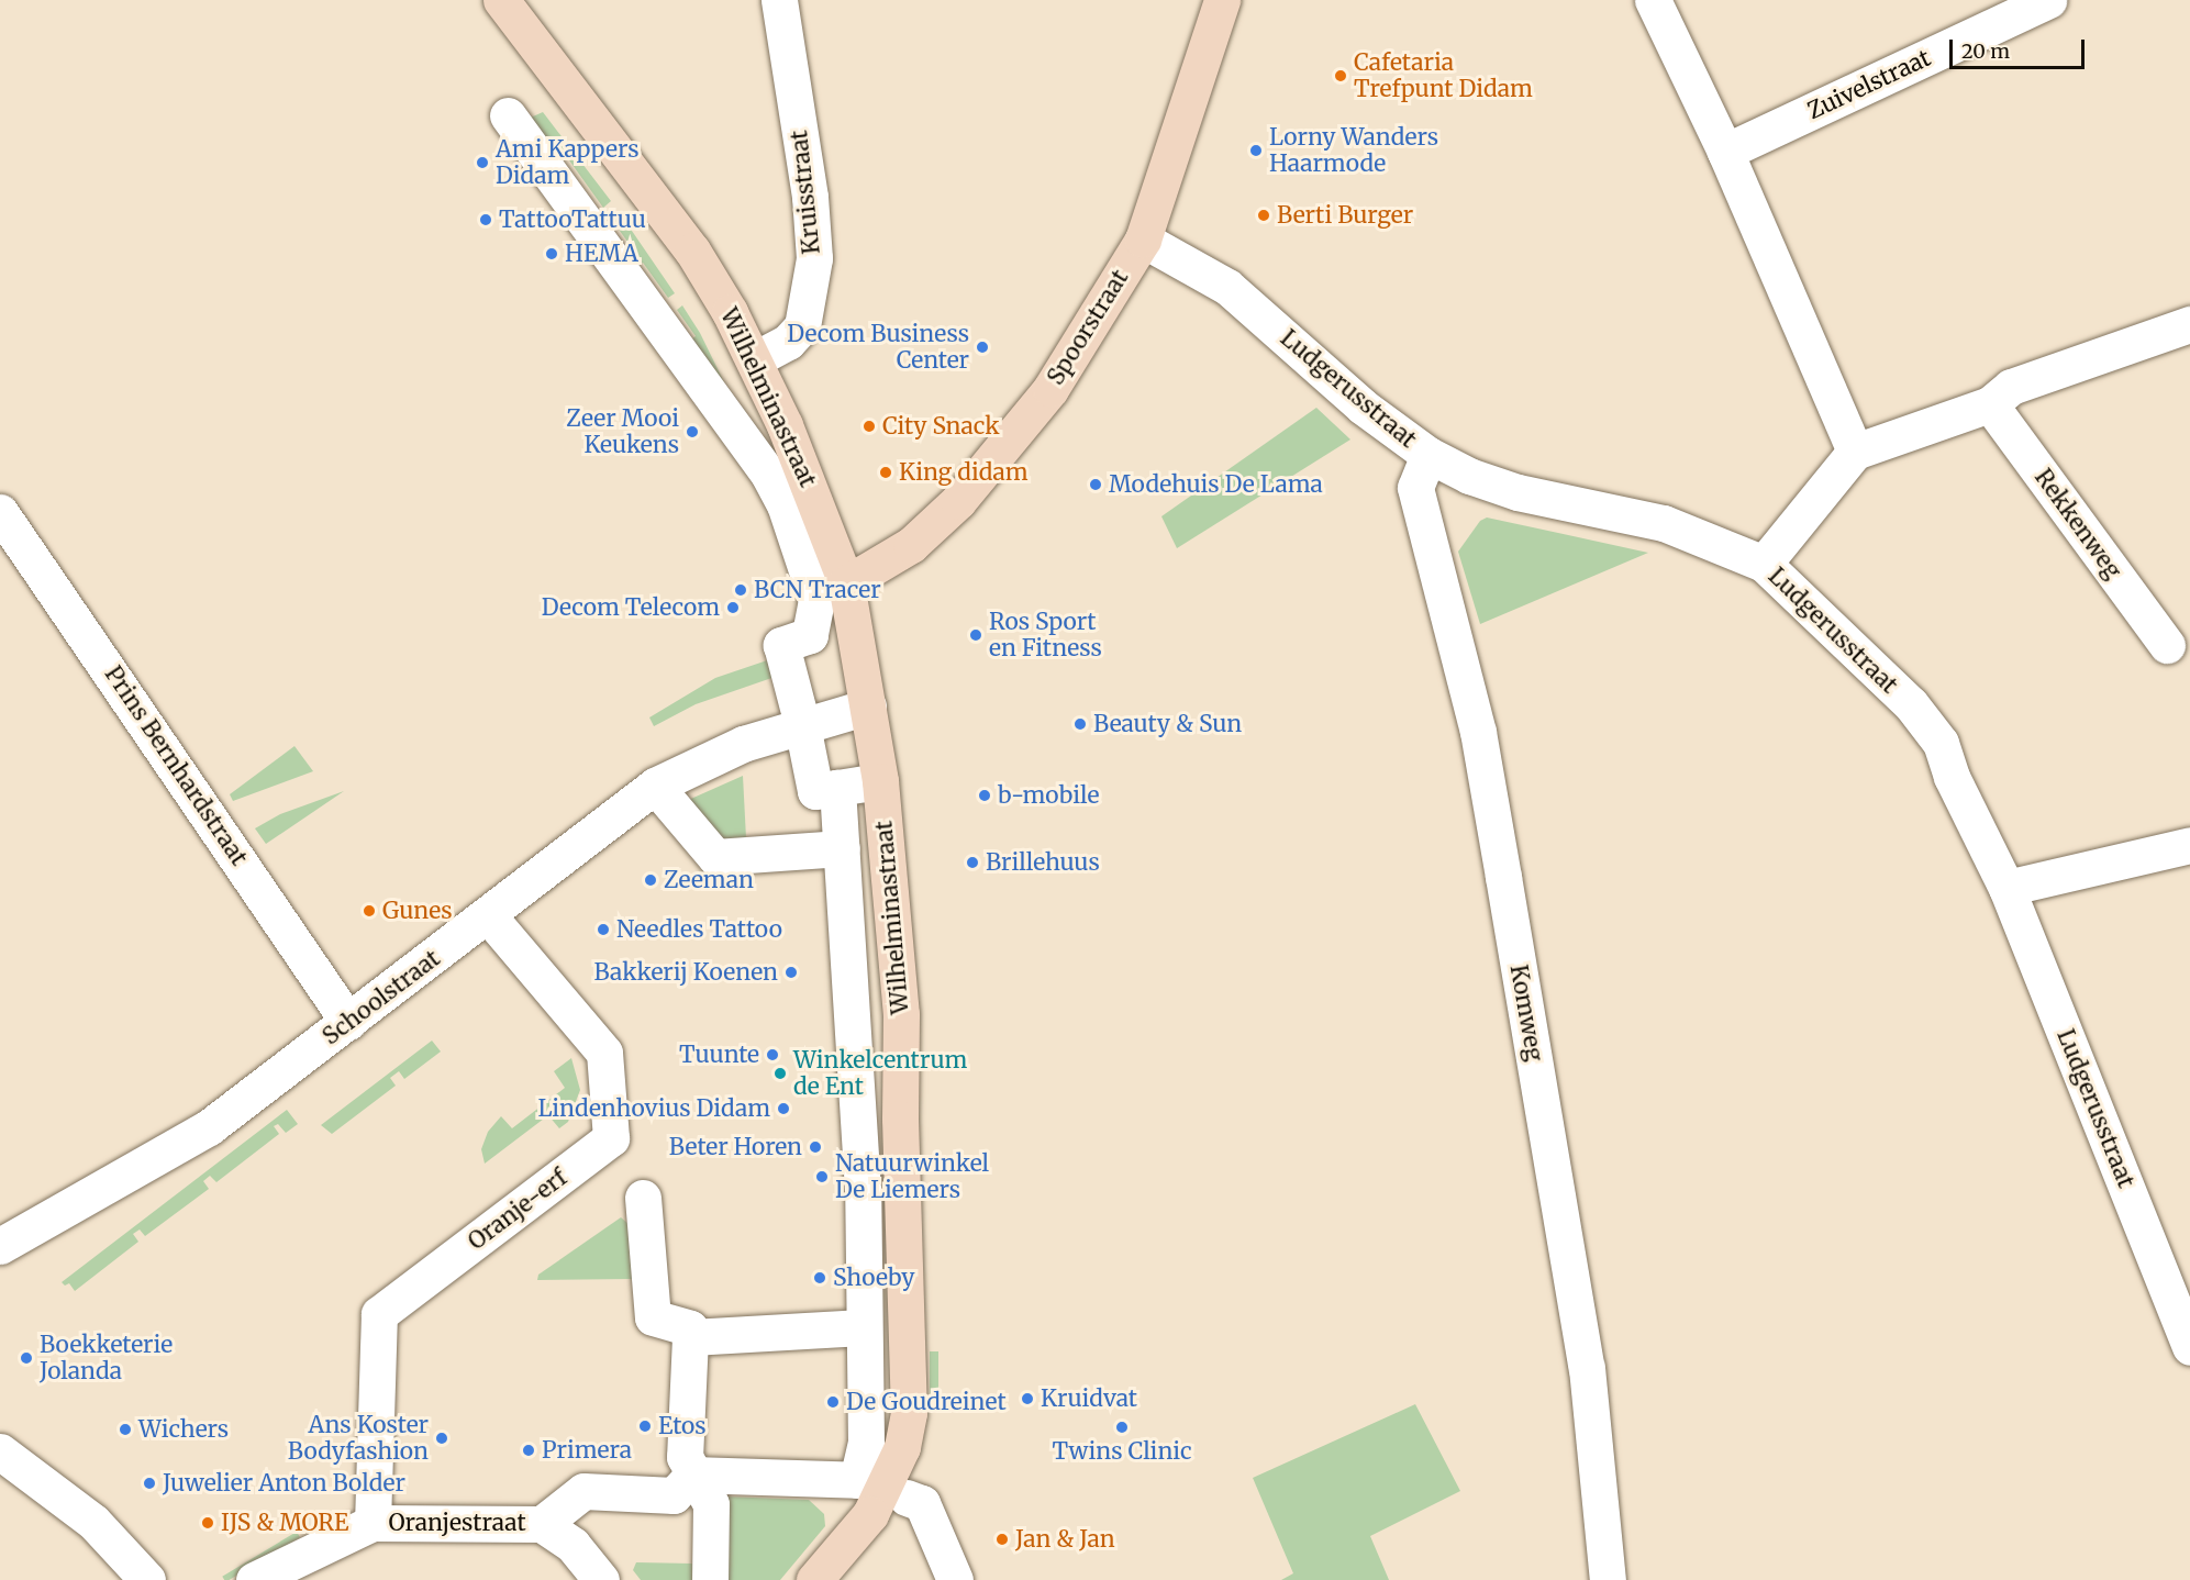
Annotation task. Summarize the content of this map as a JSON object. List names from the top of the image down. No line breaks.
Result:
{"streets":{"street":["Zuivelstraat","Kruisstraat","Spoorstraat","Ludgerusstraat","Wilhelminastraat","Rekkenweg","Prins Bernhardstraat","Schoolstraat","Komweg","Oranje-erf","Oranjestraat"]},"crossings":[["Kruisstraat","Wilhelminastraat"],["Spoorstraat","Ludgerusstraat"],["Spoorstraat","Wilhelminastraat"],["Ludgerusstraat","Komweg"],["Wilhelminastraat","Schoolstraat"],["Wilhelminastraat","Oranjestraat"],["Prins Bernhardstraat","Schoolstraat"],["Schoolstraat","Oranje-erf"],["Oranje-erf","Oranjestraat"]],"places":["Cafetaria Trefpunt Didam","Lorny Wanders Haarmode","Ami Kappers Didam","Berti Burger","TattooTattuu","HEMA","Decom Business Center","City Snack","Zeer Mooi Keukens","King didam","Modehuis De Lama","BCN Tracer","Decom Telecom","Ros Sport en Fitness","Beauty & Sun","b-mobile","Brillehuus","Zeeman","Gunes","Needles Tattoo","Bakkerij Koenen","Tuunte","Winkelcentrum de Ent","Lindenhovius Didam","Beter Horen","Natuurwinkel De Liemers","Shoeby","Boekketerie Jolanda","Kruidvat","De Goudreinet","Etos","Twins Clinic","Wichers","Ans Koster Bodyfashion","Primera","Juwelier Anton Bolder","IJS & MORE","Jan & Jan"],"scale_bar":"20 m"}
